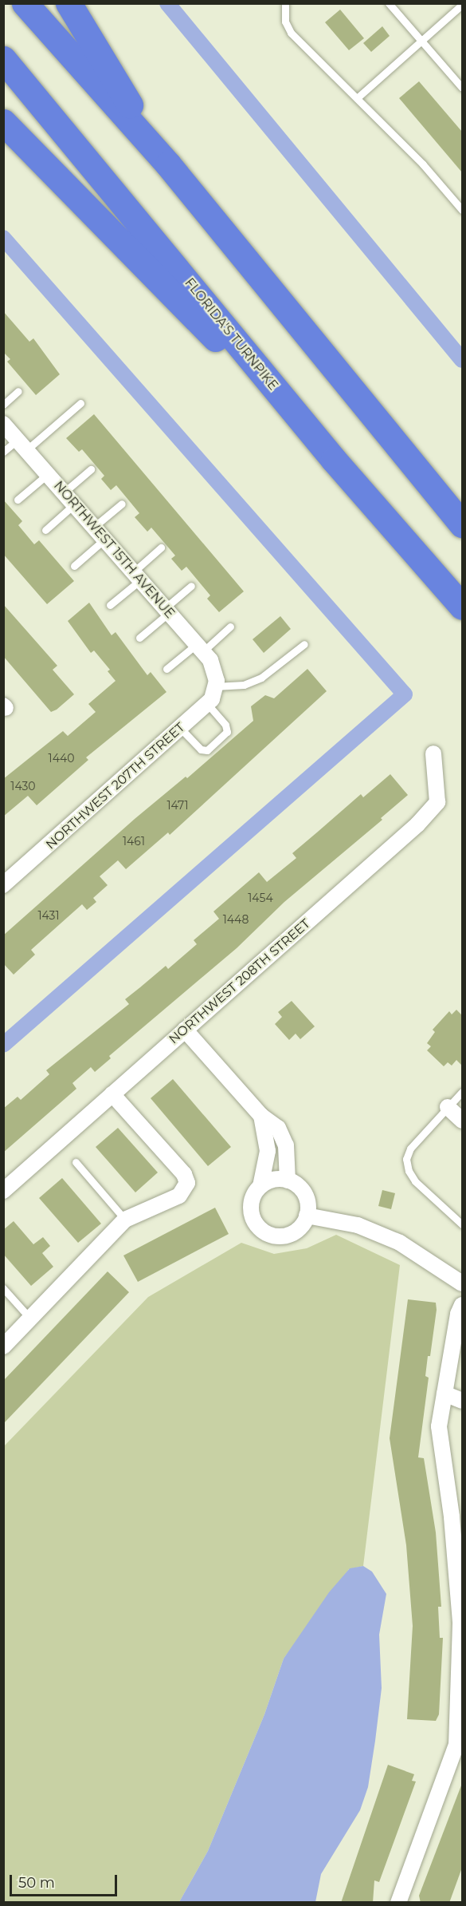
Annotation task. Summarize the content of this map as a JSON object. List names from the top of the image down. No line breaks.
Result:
{"streets":{"highway":["FLORIDA'S TURNPIKE"],"street":["NORTHWEST 15TH AVENUE","NORTHWEST 207TH STREET","NORTHWEST 208TH STREET"]},"crossings":[["NORTHWEST 15TH AVENUE","NORTHWEST 207TH STREET"]],"house_numbers":["1440","1430","1471","1461","1454","1431","1448"],"scale_bar":"50 m"}
